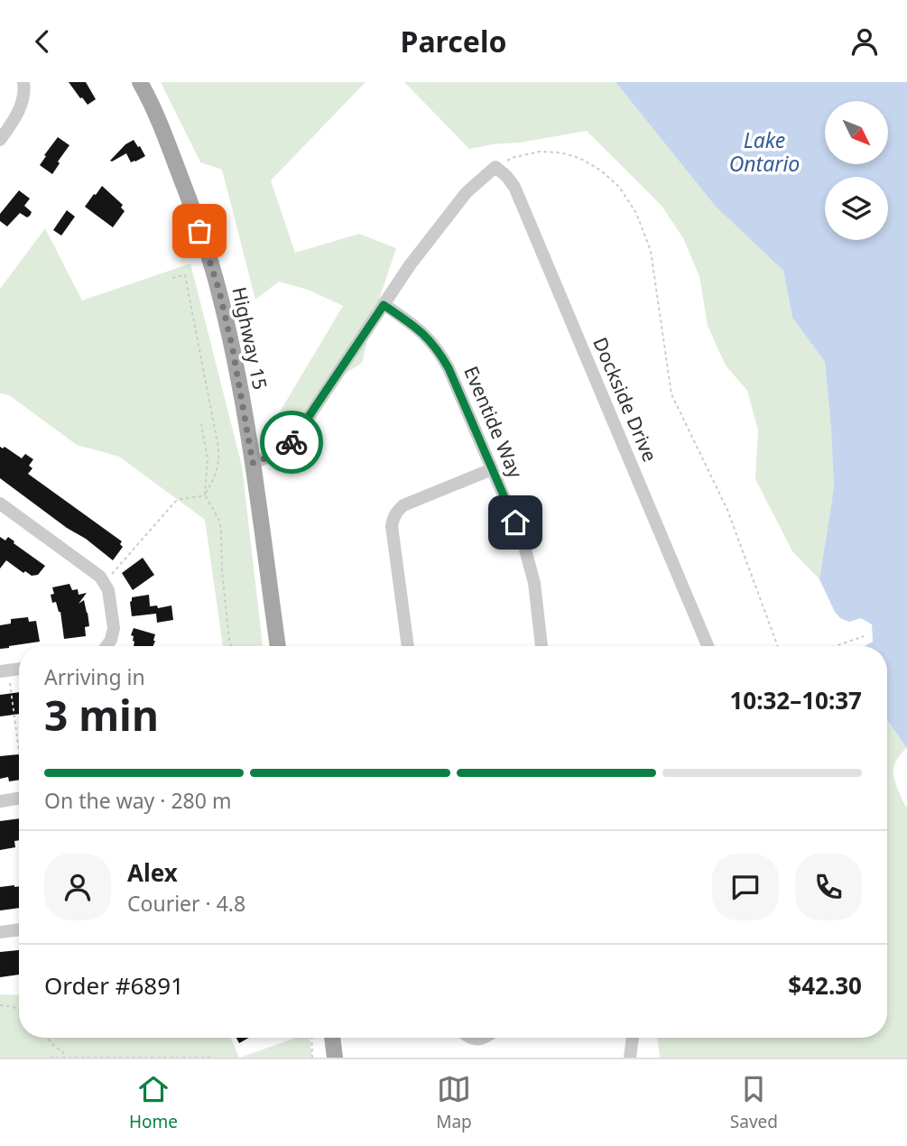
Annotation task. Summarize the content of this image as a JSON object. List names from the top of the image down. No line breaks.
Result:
{"streets":{"main road":["Highway 15"],"street":["Dockside Drive","Eventide Way"]},"water":["Lake Ontario"],"north":"bottom right","page":{"header":"Parcelo","heading":["3 min","Arriving in","10:32–10:37"],"panel":["Alex","Courier · 4.8","Order #6891","$42.30"],"bar":"On the way · 280 m","tabs":["Home","Map","Saved"]}}
